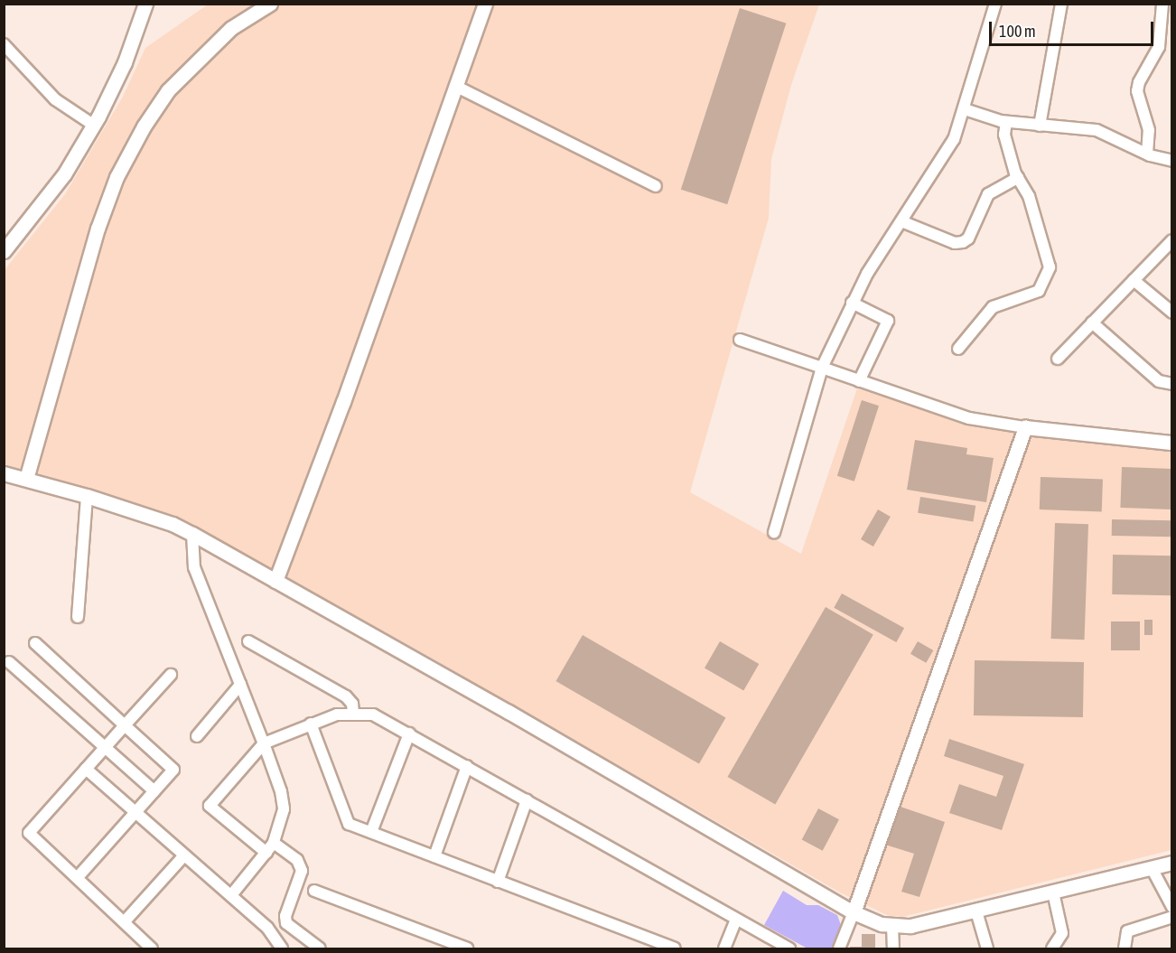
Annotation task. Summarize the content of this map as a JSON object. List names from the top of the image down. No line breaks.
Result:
{"scale_bar":"100 m"}
